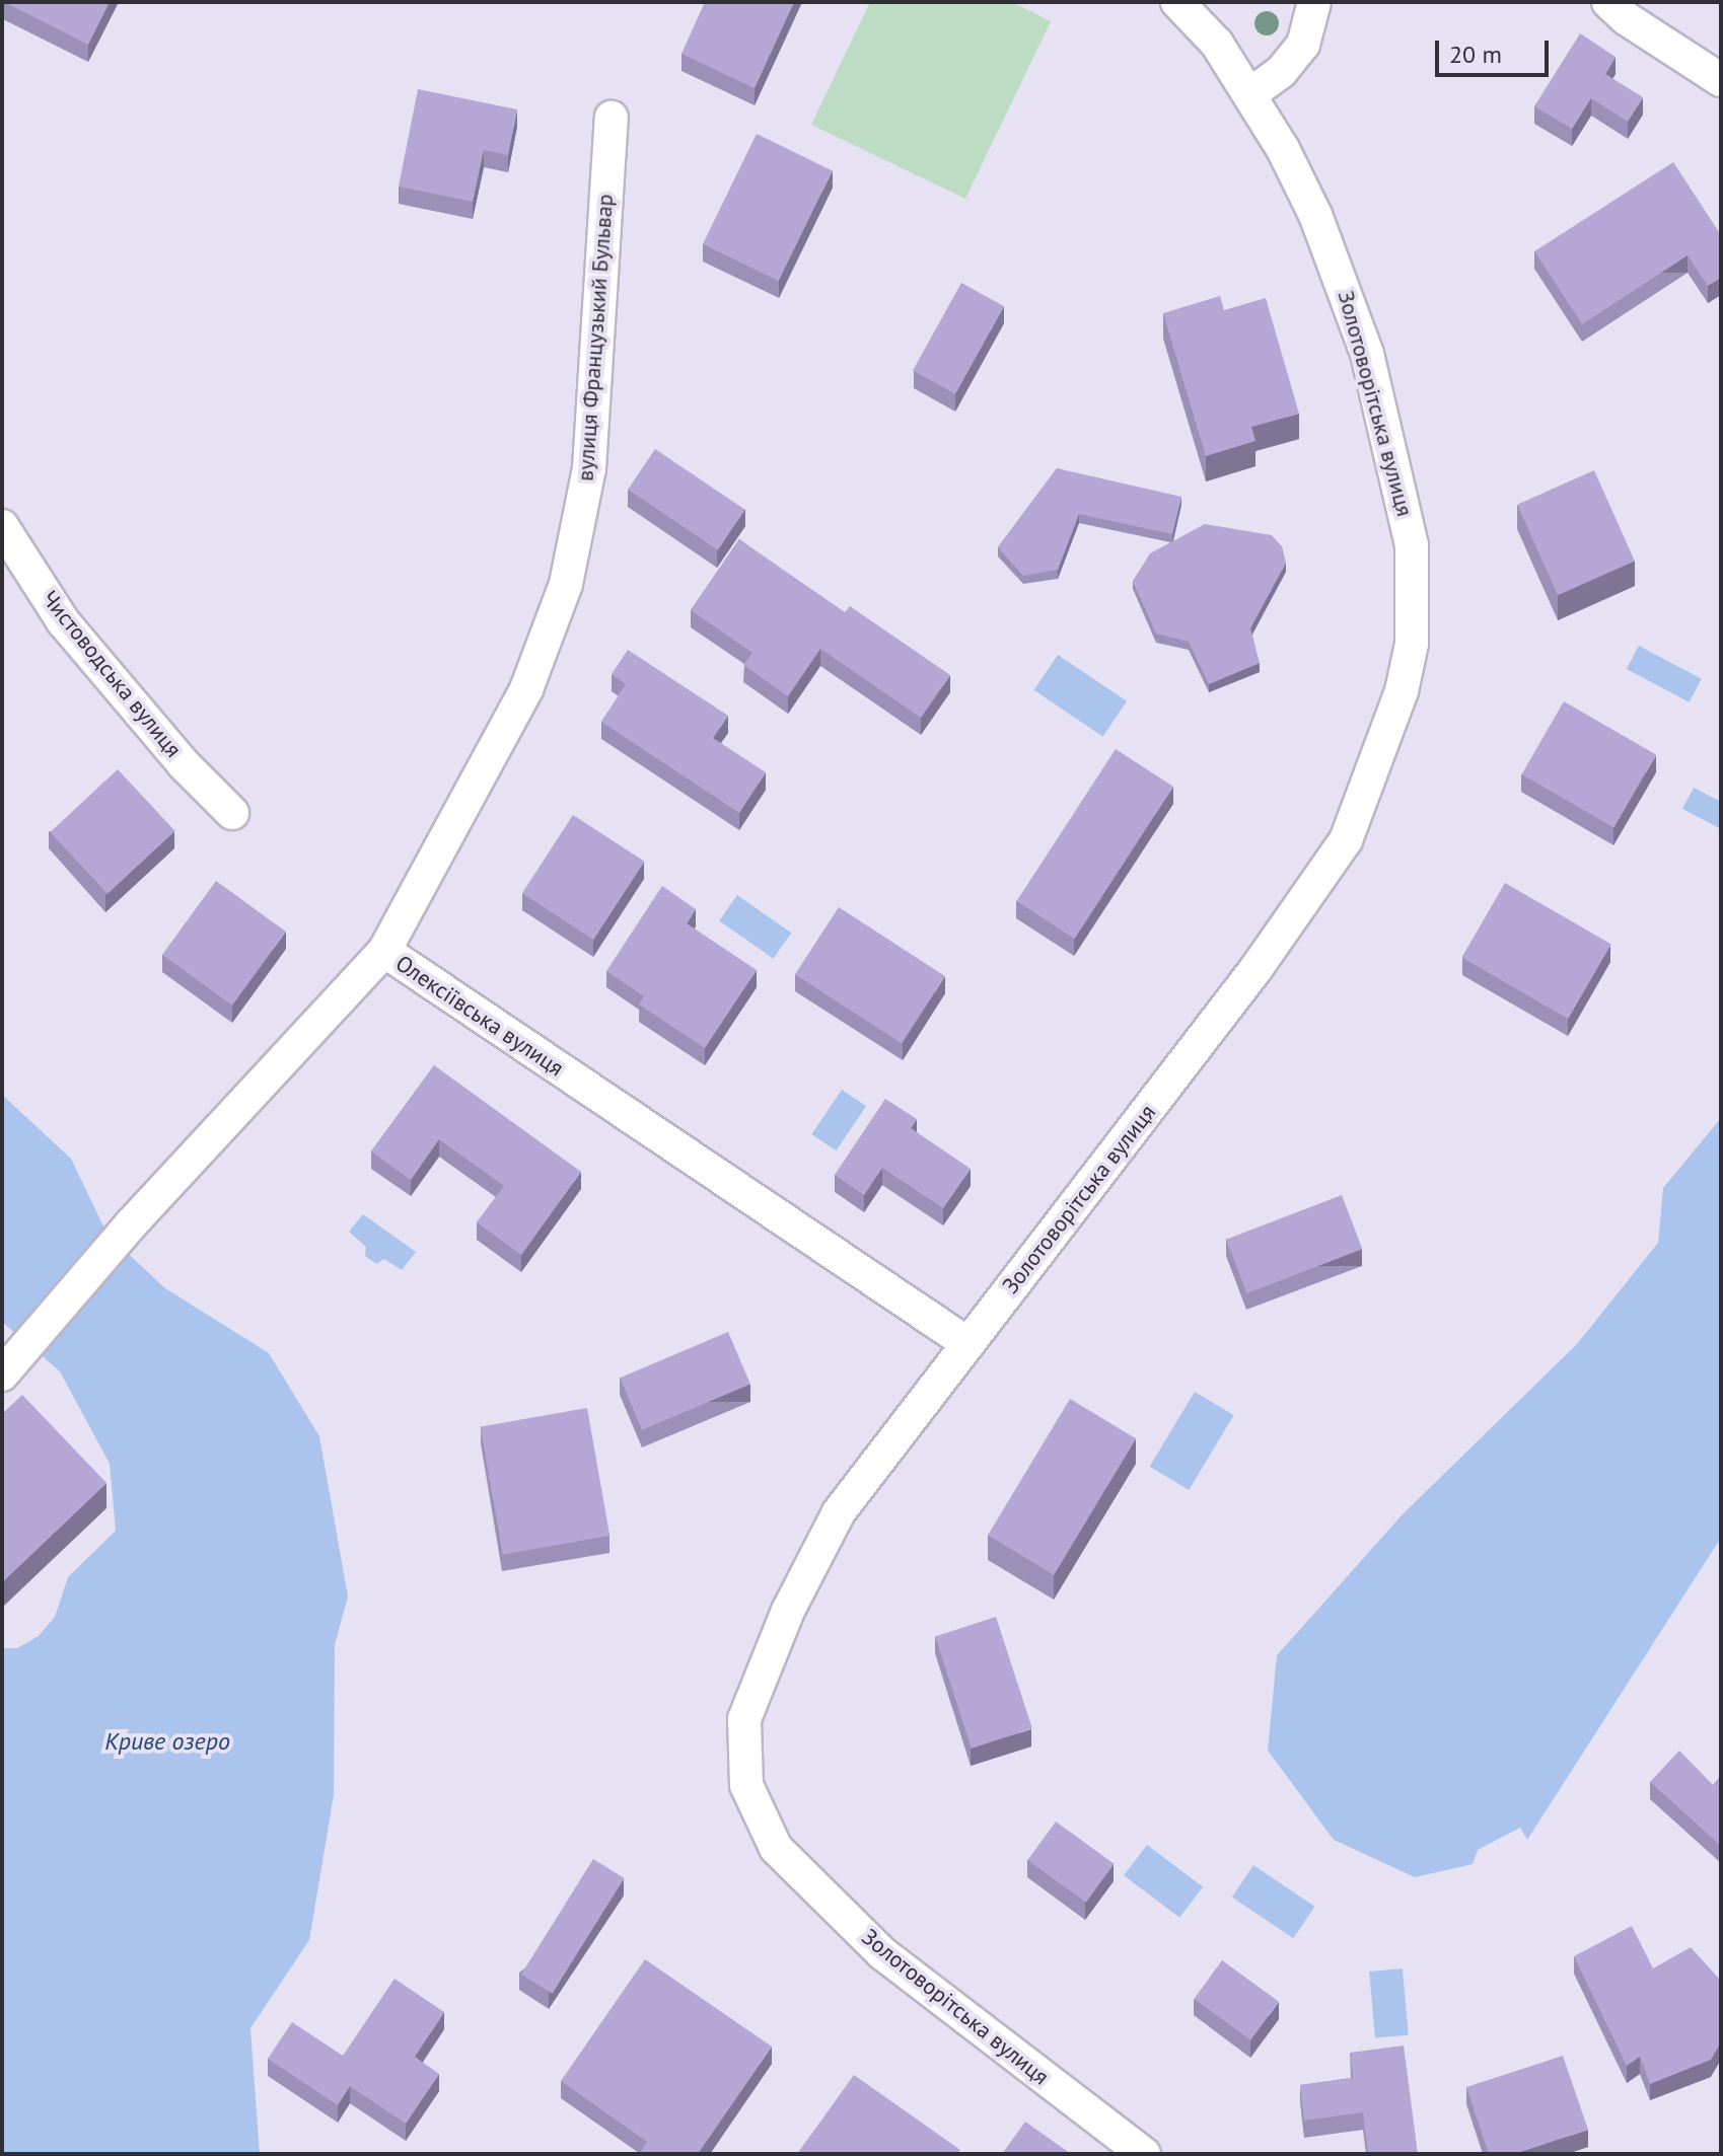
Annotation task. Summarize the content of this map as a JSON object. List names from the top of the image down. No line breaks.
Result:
{"streets":{"street":["вулиця Французький Бульвар","Золотоворітська вулиця","Чистоводська вулиця","Олексіївська вулиця"]},"crossings":[["вулиця Французький Бульвар","Олексіївська вулиця"],["Золотоворітська вулиця","Олексіївська вулиця"]],"water":["Криве озеро"],"scale_bar":"20 m"}
